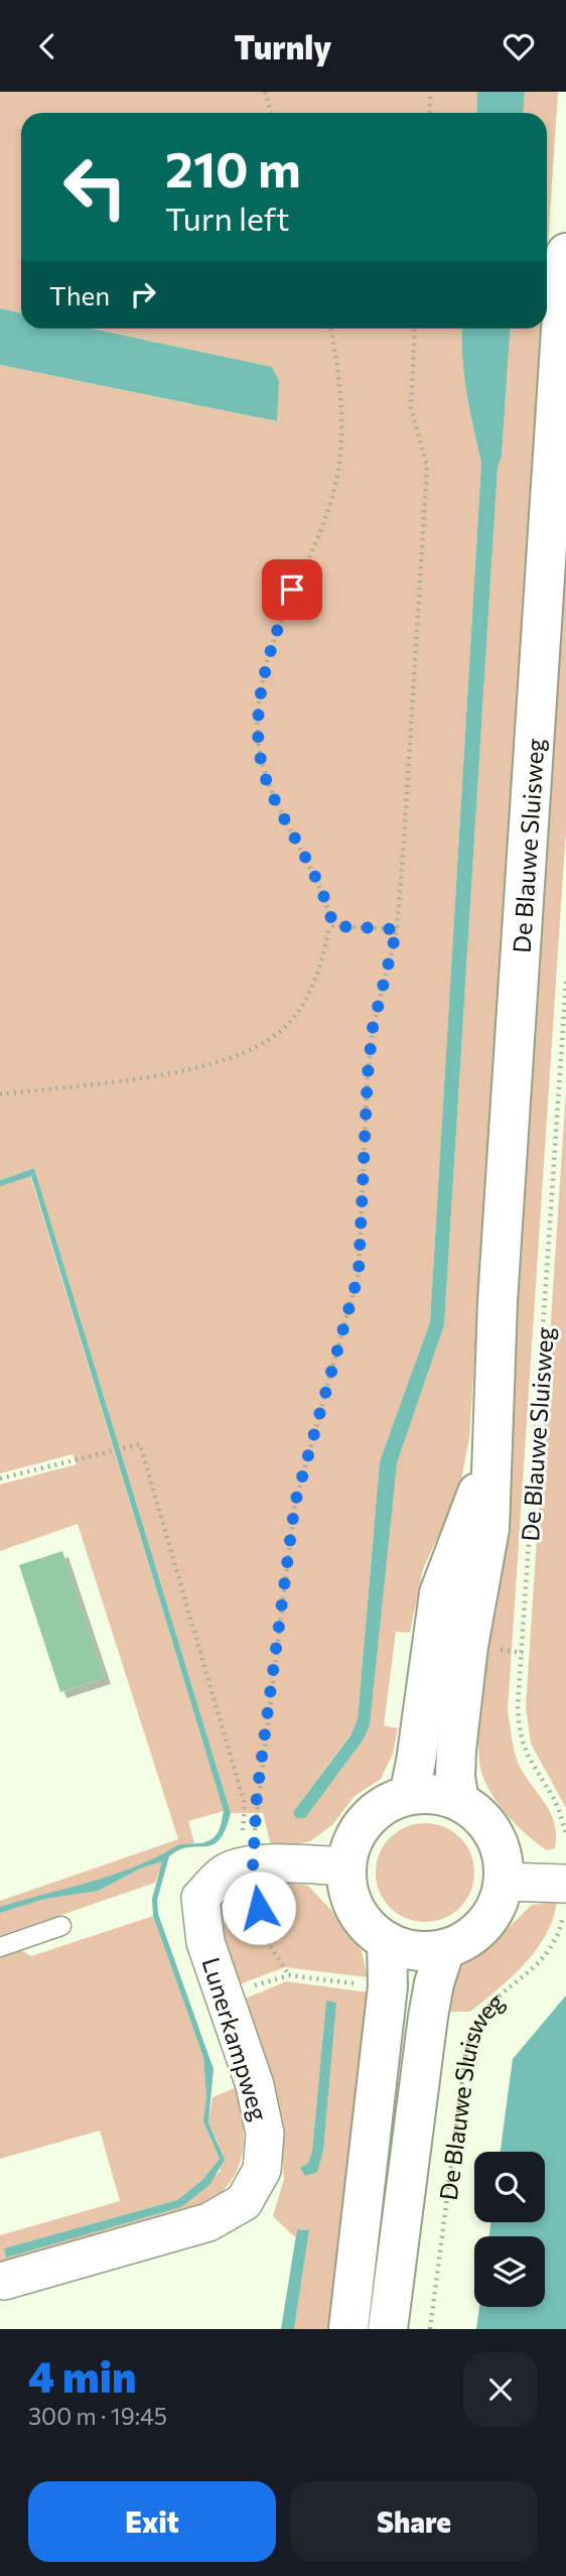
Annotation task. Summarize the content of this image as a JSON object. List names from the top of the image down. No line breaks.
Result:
{"streets":{"main road":["De Blauwe Sluisweg"],"street":["Lunerkampweg"]},"page":{"header":"Turnly","turn":["210 m","Turn left"],"then":"Then","heading":["4 min","300 m · 19:45"],"buttons":["Exit","Share"]}}
